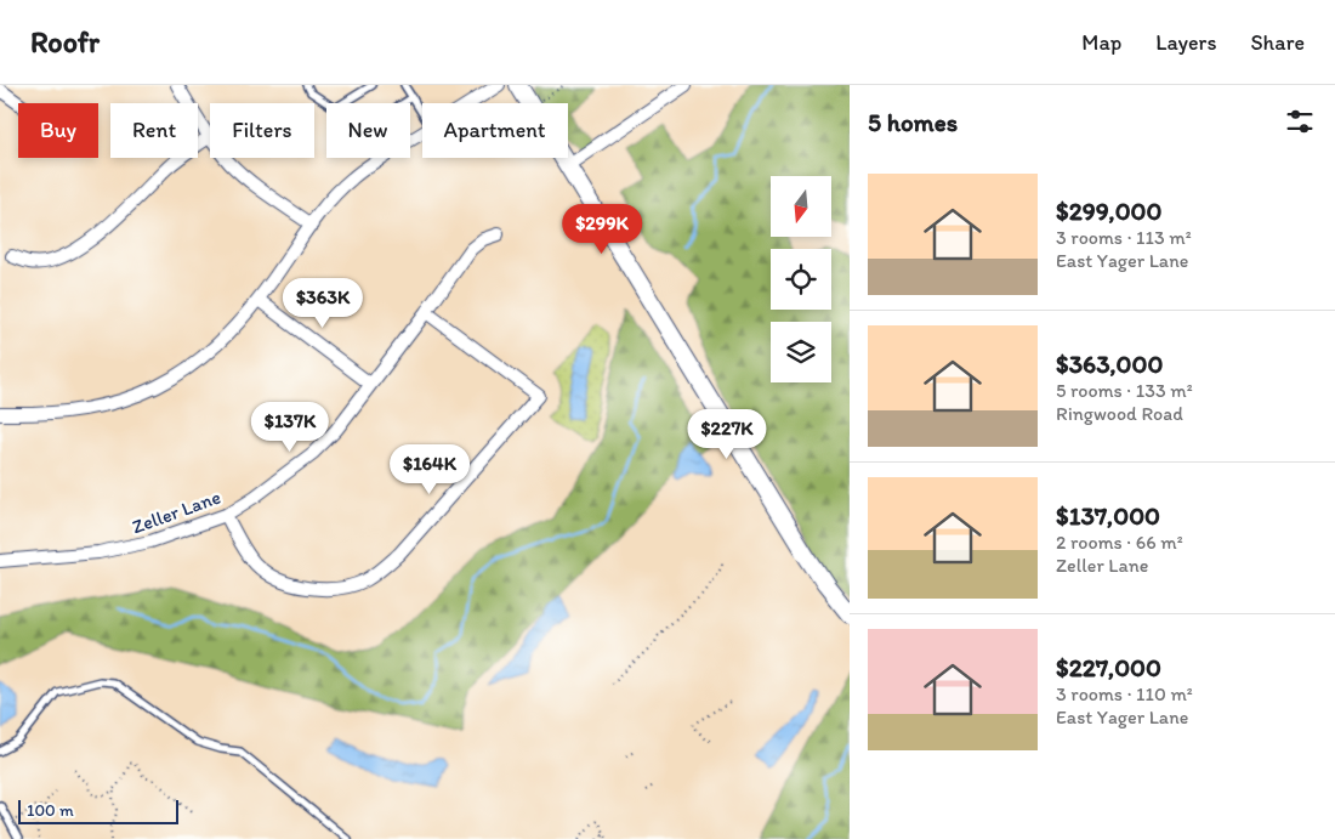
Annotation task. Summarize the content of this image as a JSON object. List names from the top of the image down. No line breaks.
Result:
{"streets":{"street":["Zeller Lane"]},"scale_bar":"100 m","north":"bottom","page":{"header":"Roofr","nav":["Map","Layers","Share"],"heading":"5 homes","chip":["Buy","Rent","Filters","New","Apartment"],"list":[{"name":"$299,000","note":"3 rooms · 113 m² · East Yager Lane"},{"name":"$363,000","note":"5 rooms · 133 m² · Ringwood Road"},{"name":"$137,000","note":"2 rooms · 66 m² · Zeller Lane"},{"name":"$227,000","note":"3 rooms · 110 m² · East Yager Lane"}],"price":["$299K","$363K","$137K","$227K","$164K"],"scale":"100 m"}}
